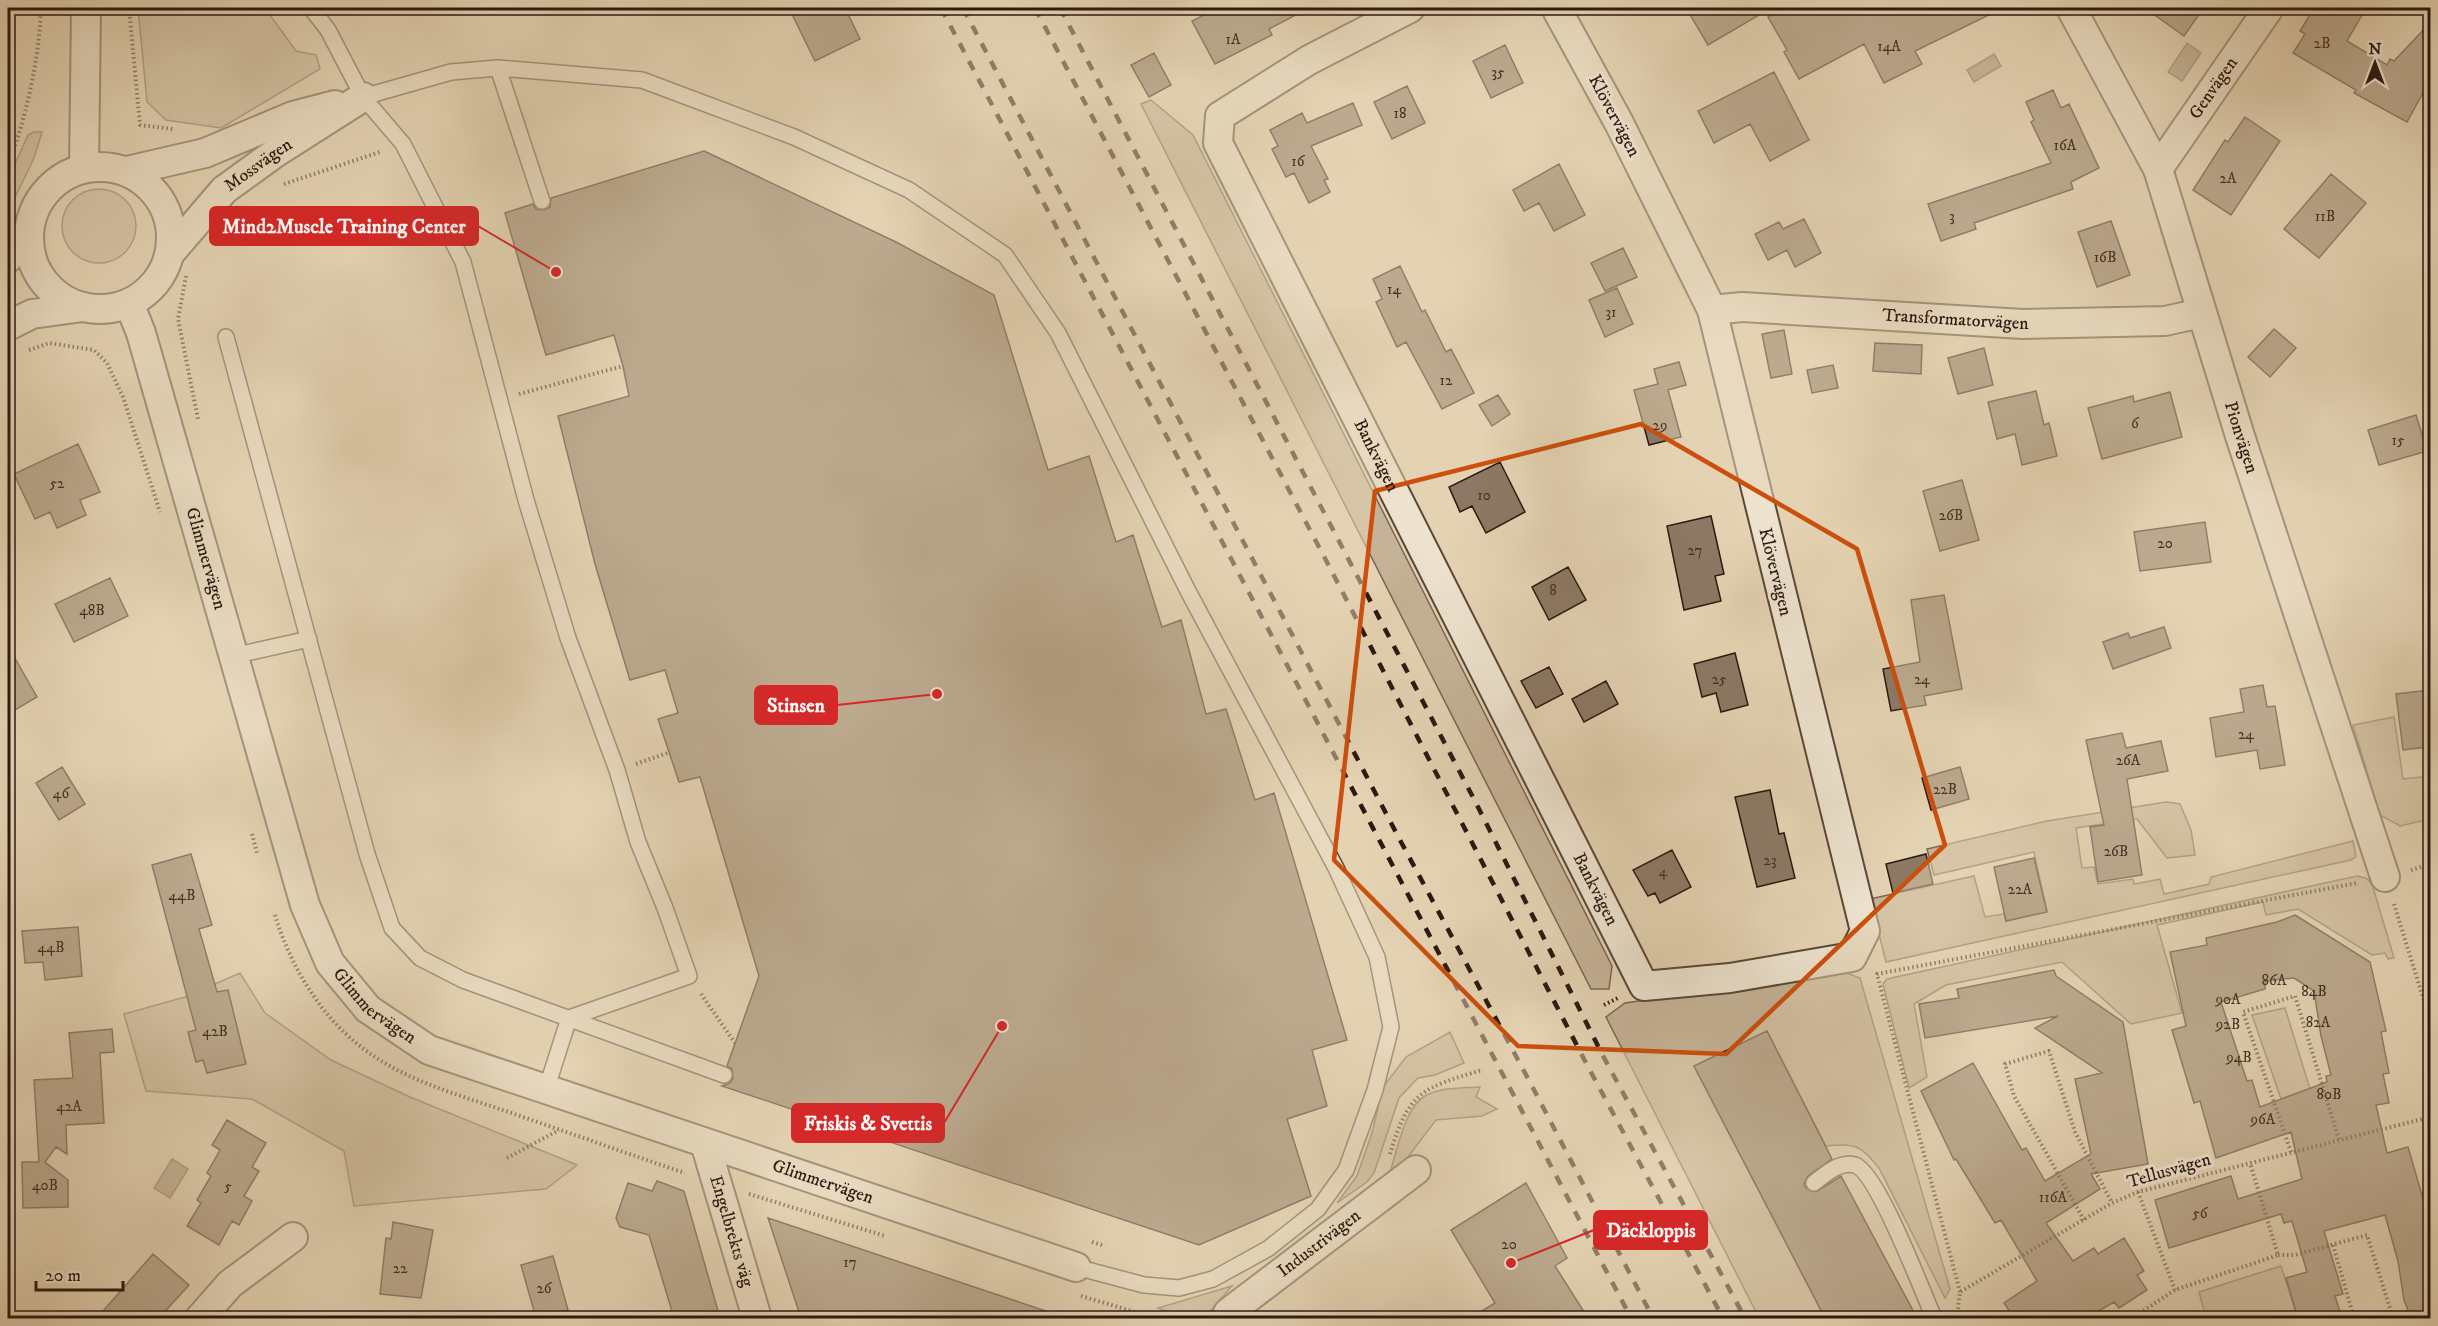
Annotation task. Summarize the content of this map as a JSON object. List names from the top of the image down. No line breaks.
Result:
{"streets":{"street":["Genvägen","Klövervägen","Mossvägen","Transformatorvägen","Pionvägen","Bankvägen","Glimmervägen","Engelbrekts väg","Industrivägen"],"path":["Tellusvägen"]},"crossings":[["Genvägen","Pionvägen"],["Klövervägen","Transformatorvägen"],["Klövervägen","Bankvägen"],["Mossvägen","Glimmervägen"],["Transformatorvägen","Pionvägen"],["Glimmervägen","Engelbrekts väg"]],"places":["Mind2Muscle Training Center","Stinsen","Friskis & Svettis","Däckloppis"],"house_numbers":["1A","2B","14A","35","18","16A","16","2A","3","11B","16B","14","31","12","6","29","15","52","10","26B","20","27","8","48B","25","24","24","26A","22B","46","26B","23","4","22A","44B","44B","86A","84B","90A","82A","92B","42B","94B","80B","42A","96A","40B","5","116A","56","20","17","22","26"],"scale_bar":"20 m","north":"top"}
